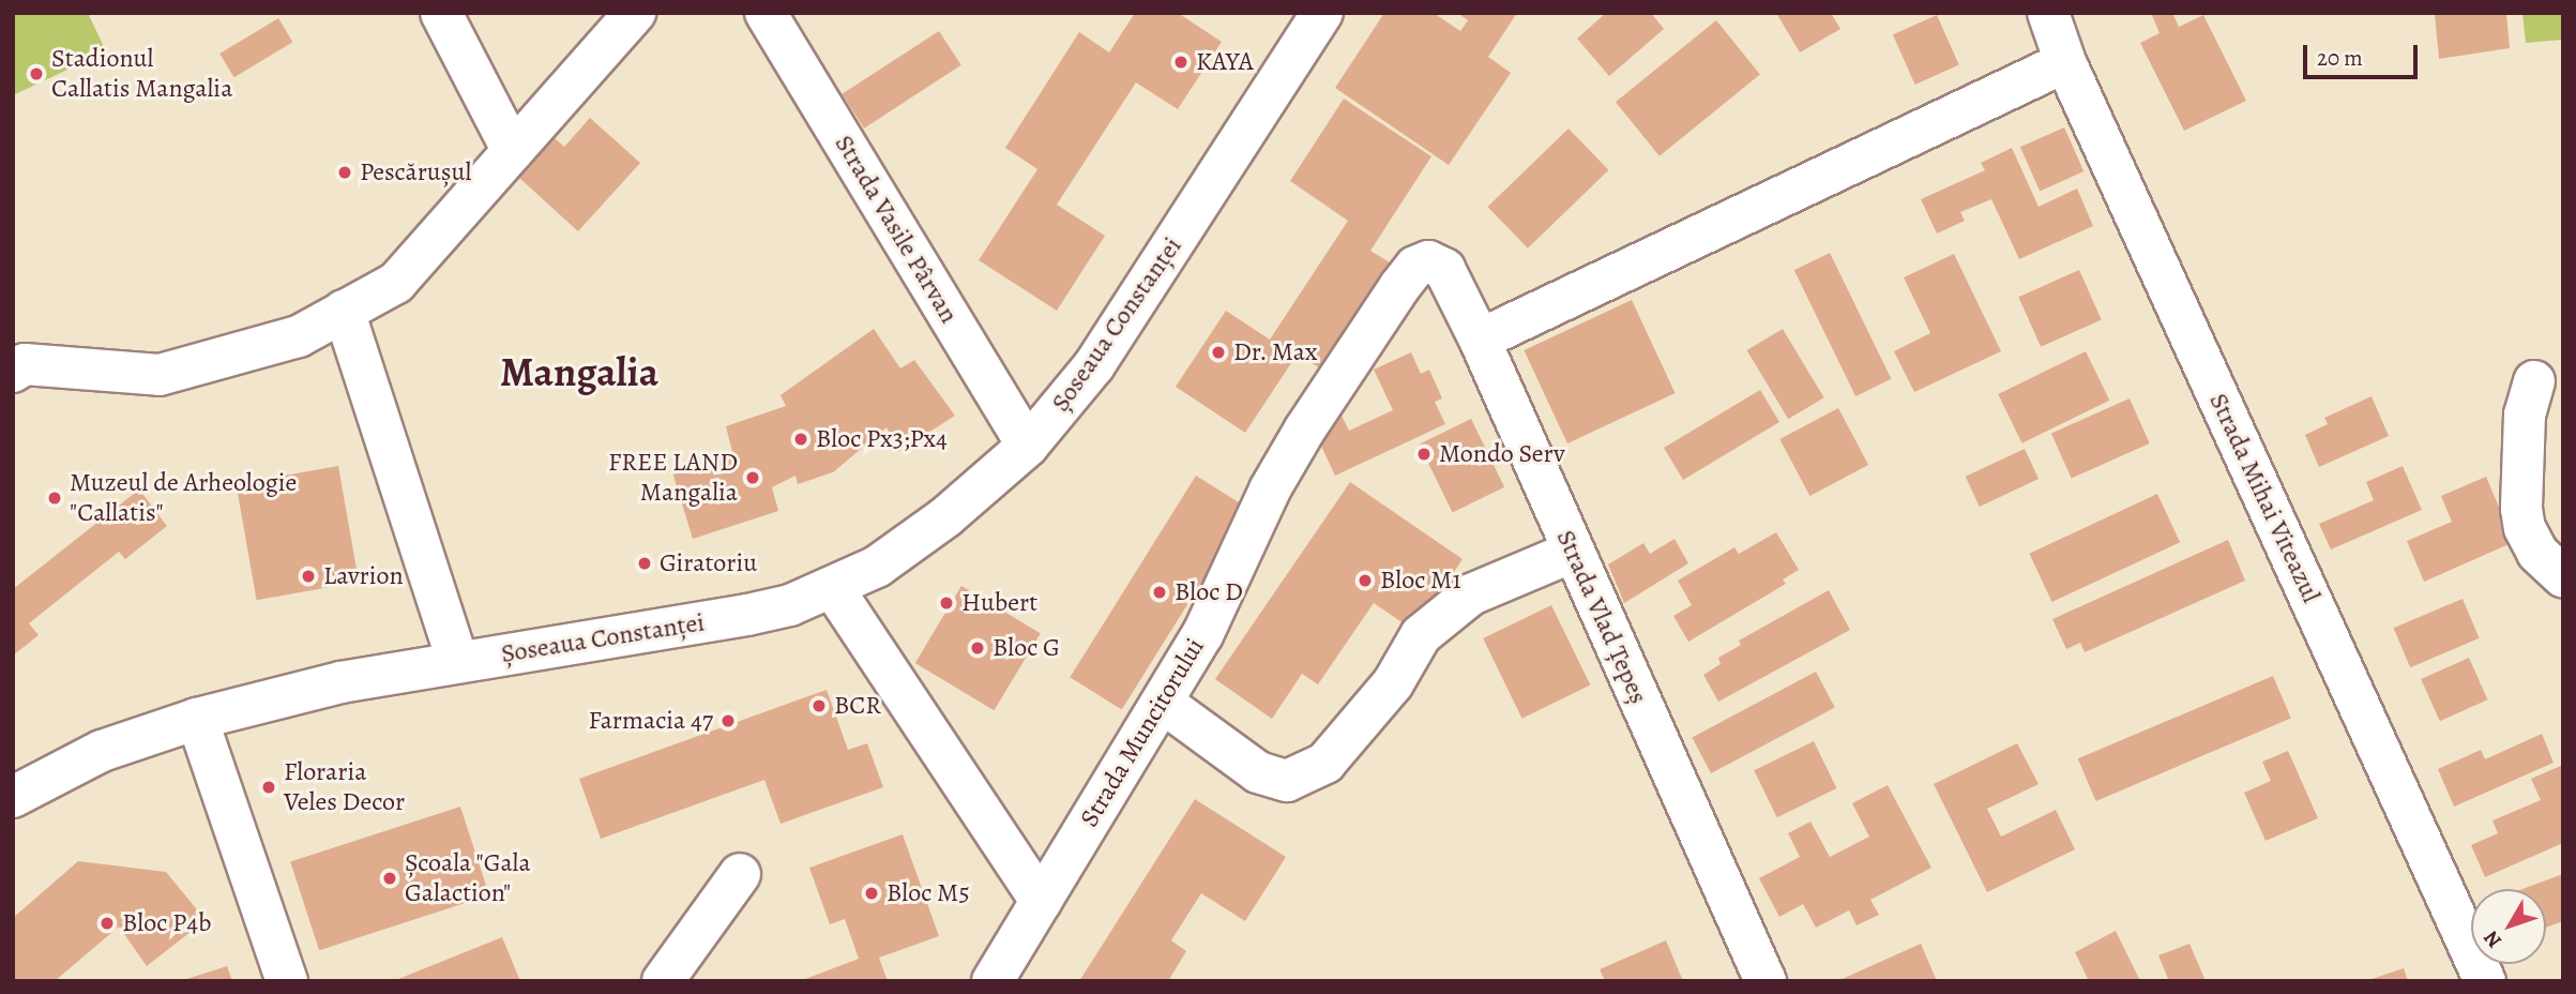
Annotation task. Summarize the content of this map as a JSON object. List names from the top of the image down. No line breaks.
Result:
{"streets":{"street":["Strada Vasile Pârvan","Șoseaua Constanței","Strada Mihai Viteazul","Strada Vlad Țepeș","Strada Muncitorului"]},"crossings":[["Strada Vasile Pârvan","Șoseaua Constanței"],["Strada Vlad Țepeș","Strada Muncitorului"]],"districts":["Mangalia"],"places":["KAYA","Stadionul Callatis Mangalia","Pescărușul","Dr. Max","Bloc Px3;Px4","Mondo Serv","FREE LAND Mangalia","Muzeul de Arheologie \"Callatis\"","Giratoriu","Lavrion","Bloc M1","Bloc D","Hubert","Bloc G","BCR","Farmacia 47","Floraria Veles Decor","Școala \"Gala Galaction\"","Bloc M5","Bloc P4b"],"scale_bar":"20 m","north":"bottom left"}
